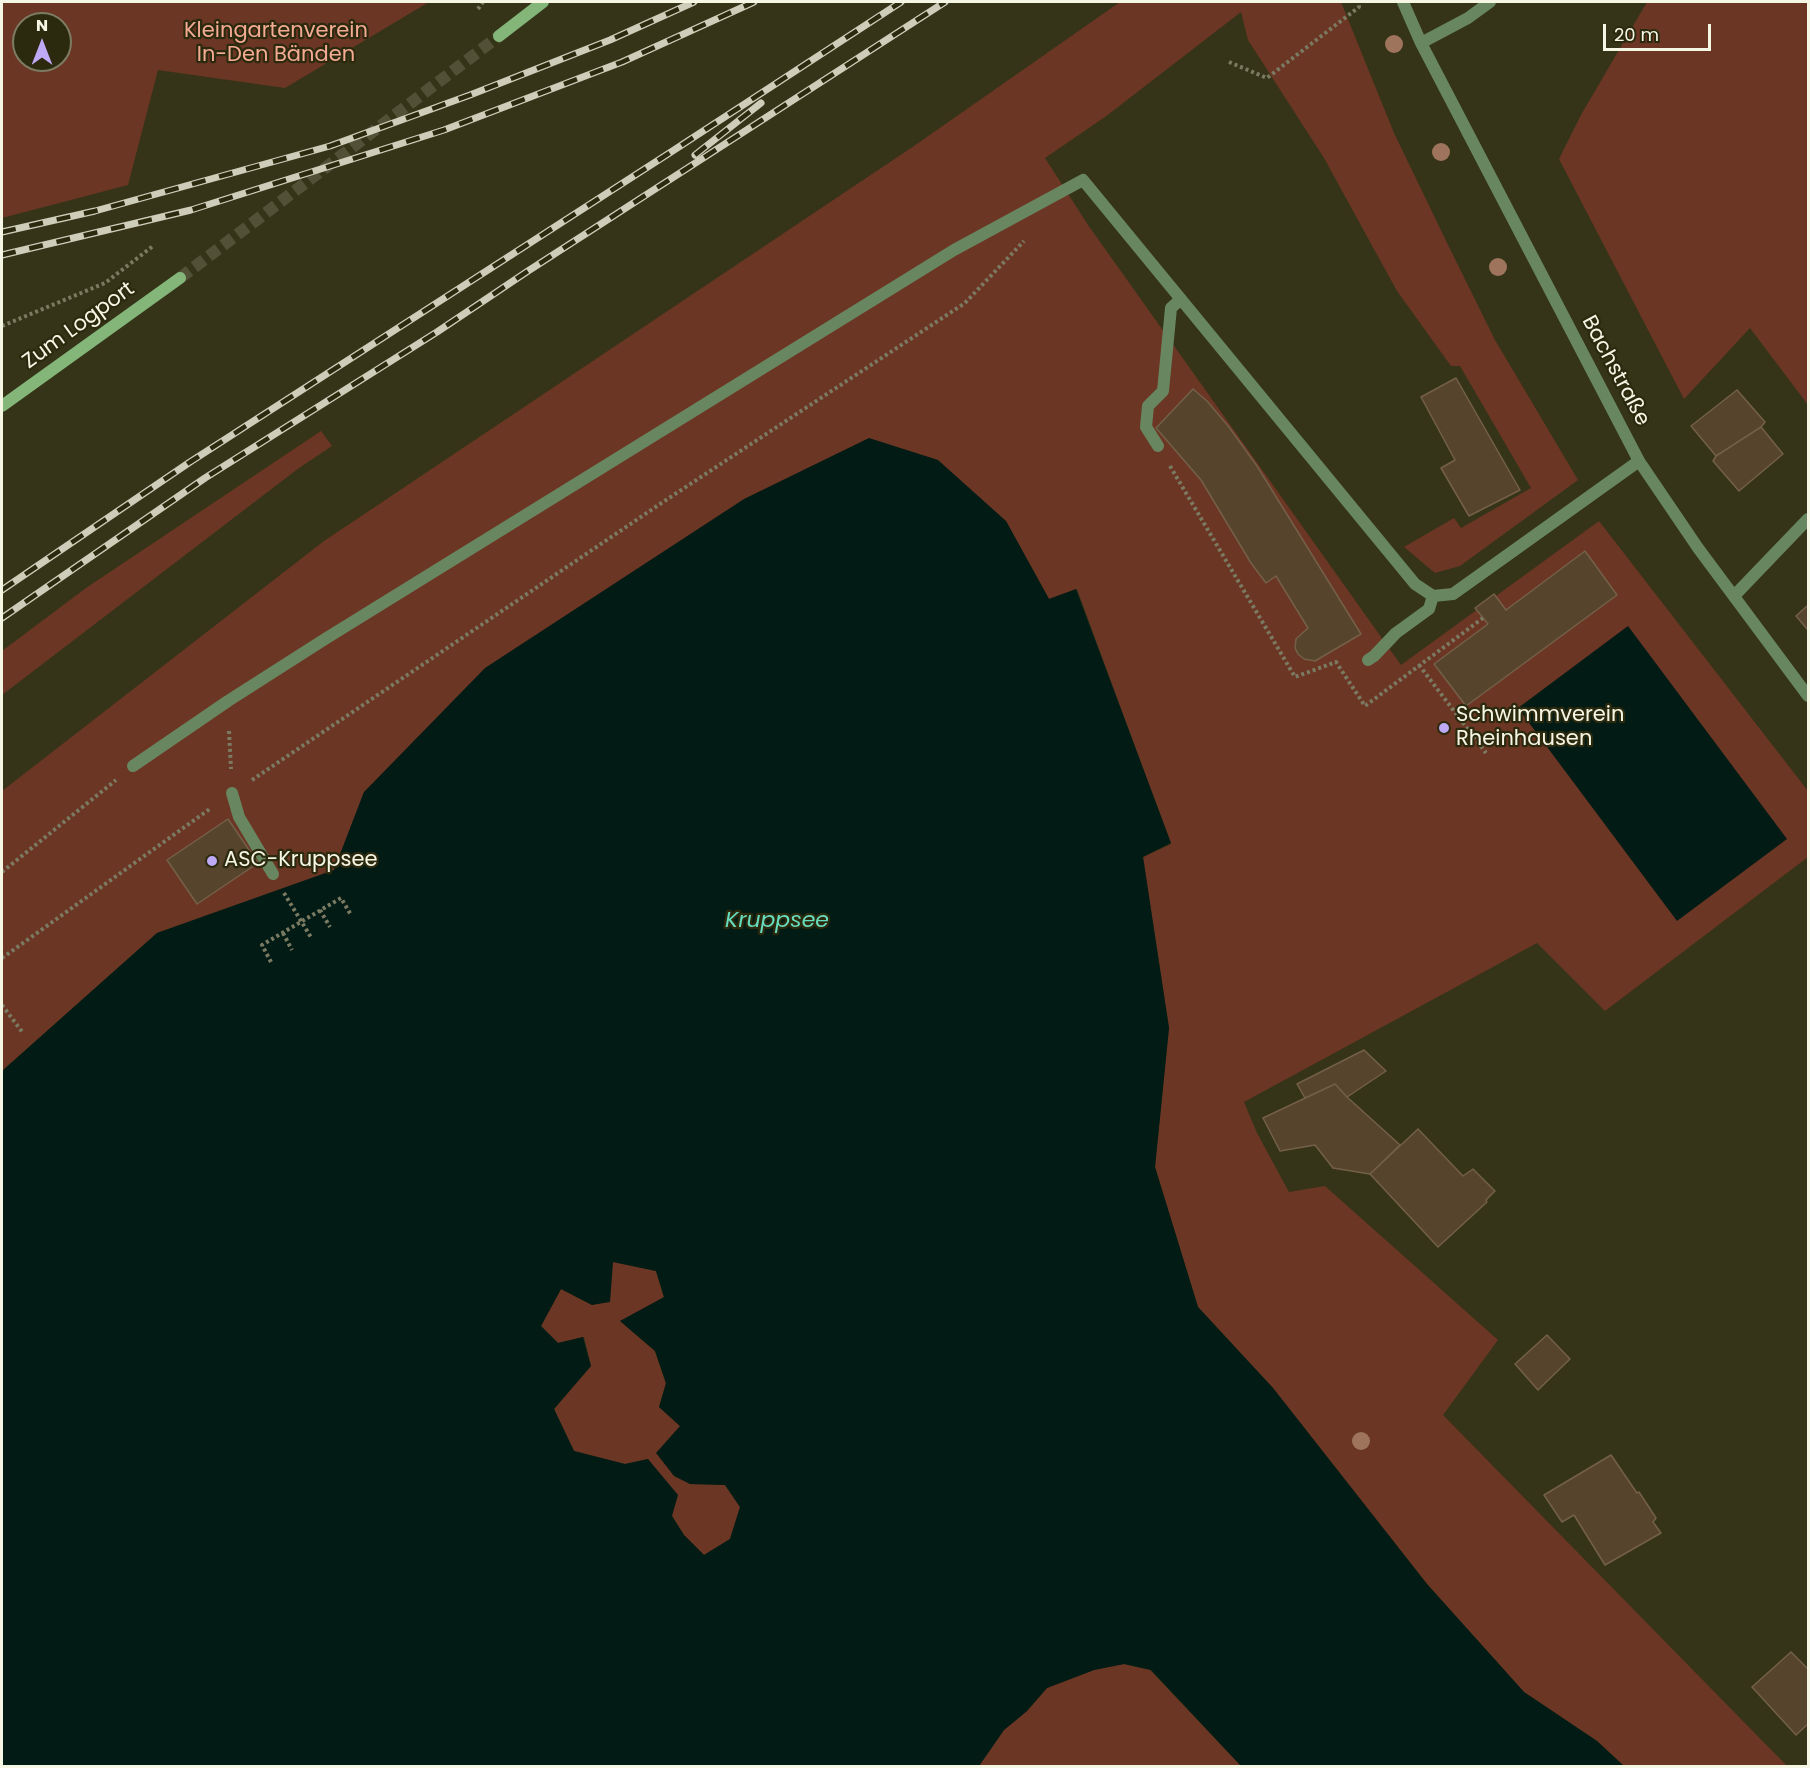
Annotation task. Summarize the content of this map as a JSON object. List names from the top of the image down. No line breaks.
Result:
{"streets":{"main road":["Zum Logport"],"street":["Bachstraße"]},"water":["Kruppsee"],"parks":["Kleingartenverein In-Den Bänden"],"places":["Schwimmverein Rheinhausen","ASC-Kruppsee"],"scale_bar":"20 m","north":"top"}
